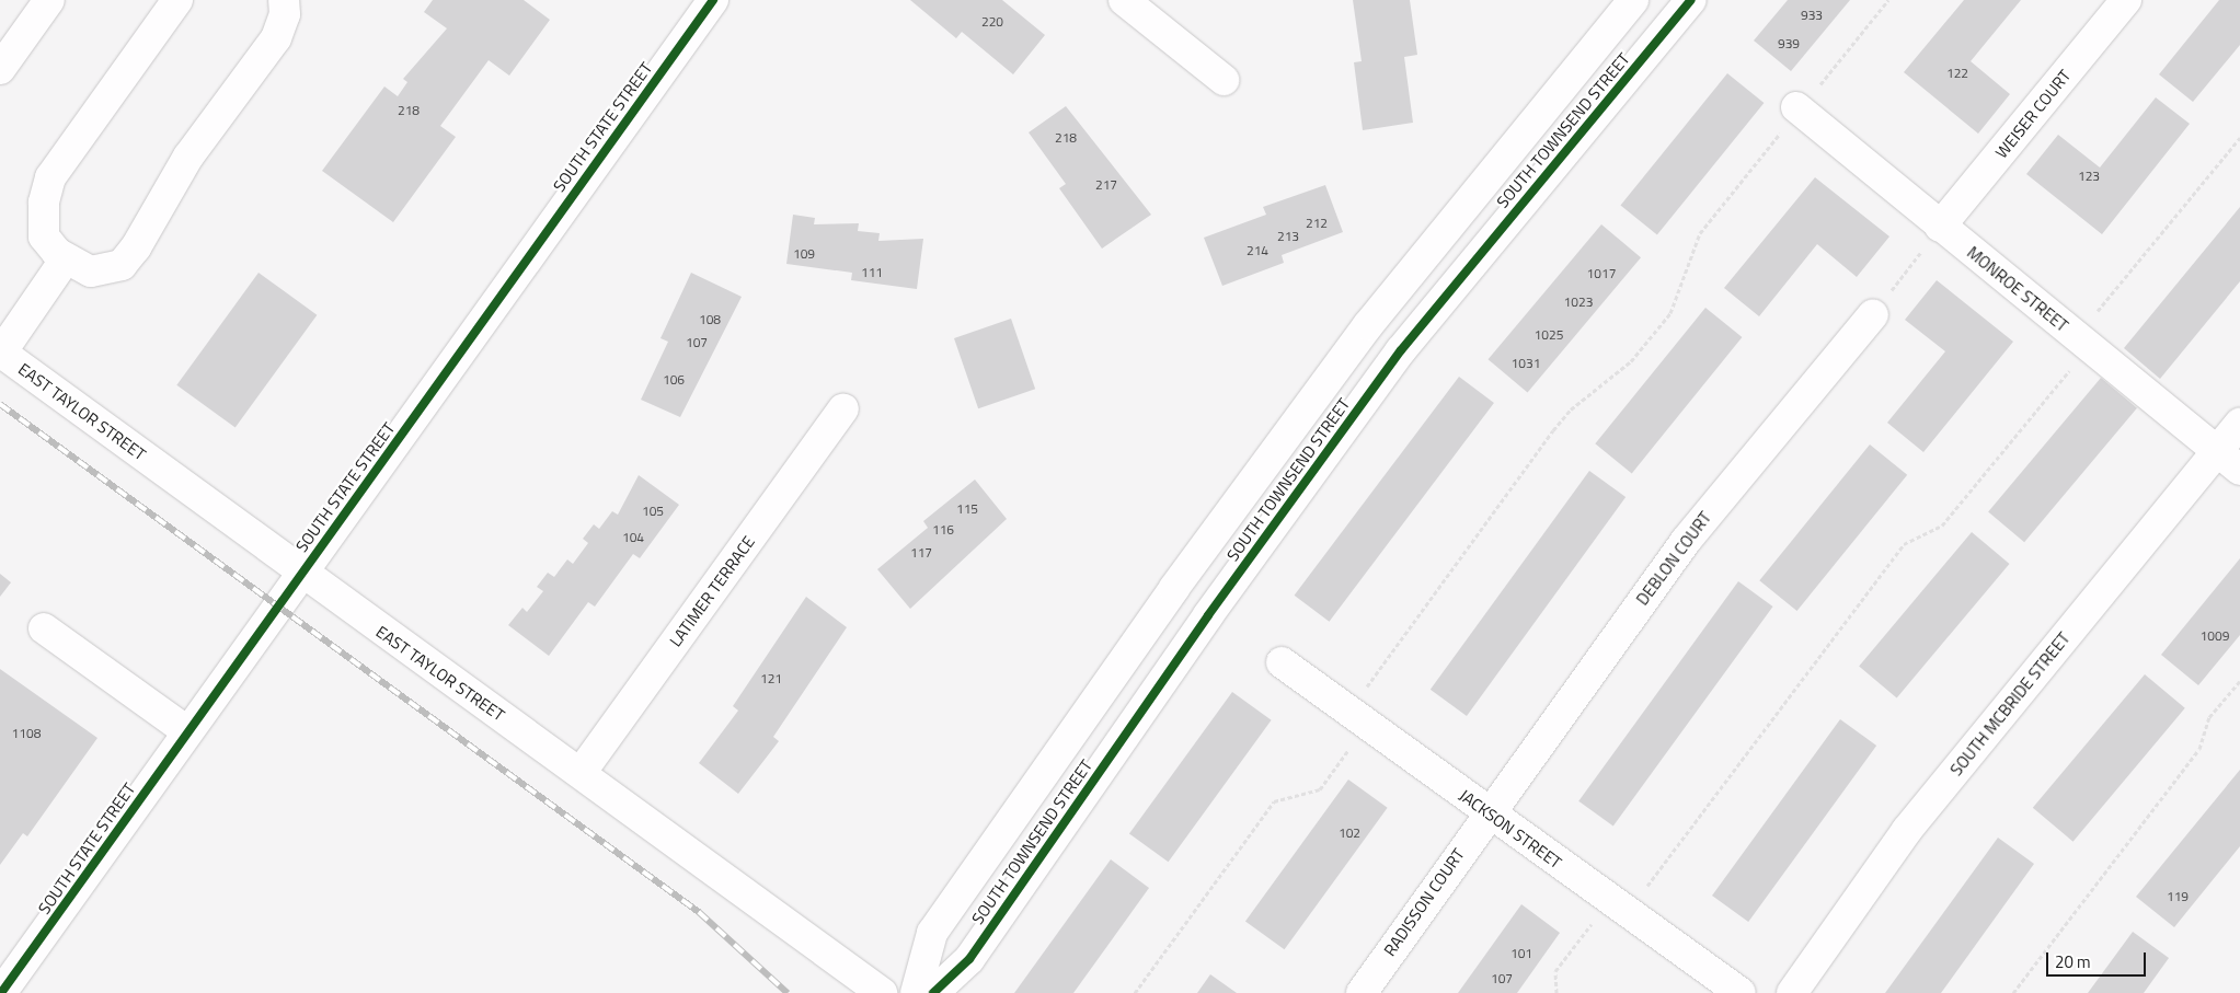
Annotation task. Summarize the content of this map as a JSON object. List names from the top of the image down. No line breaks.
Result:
{"streets":{"street":["WEISER COURT","SOUTH STATE STREET","SOUTH TOWNSEND STREET","MONROE STREET","EAST TAYLOR STREET","DEBLON COURT","LATIMER TERRACE","SOUTH MCBRIDE STREET","JACKSON STREET","RADISSON COURT"]},"crossings":[["WEISER COURT","MONROE STREET"],["SOUTH STATE STREET","EAST TAYLOR STREET"],["MONROE STREET","SOUTH MCBRIDE STREET"],["EAST TAYLOR STREET","LATIMER TERRACE"],["DEBLON COURT","JACKSON STREET"],["DEBLON COURT","RADISSON COURT"],["JACKSON STREET","RADISSON COURT"]],"house_numbers":["933","220","939","122","218","218","123","217","212","213","214","109","111","1017","1023","108","1025","107","1031","106","115","105","116","104","117","1009","121","1108","102","119","101","107"],"scale_bar":"20 m"}
